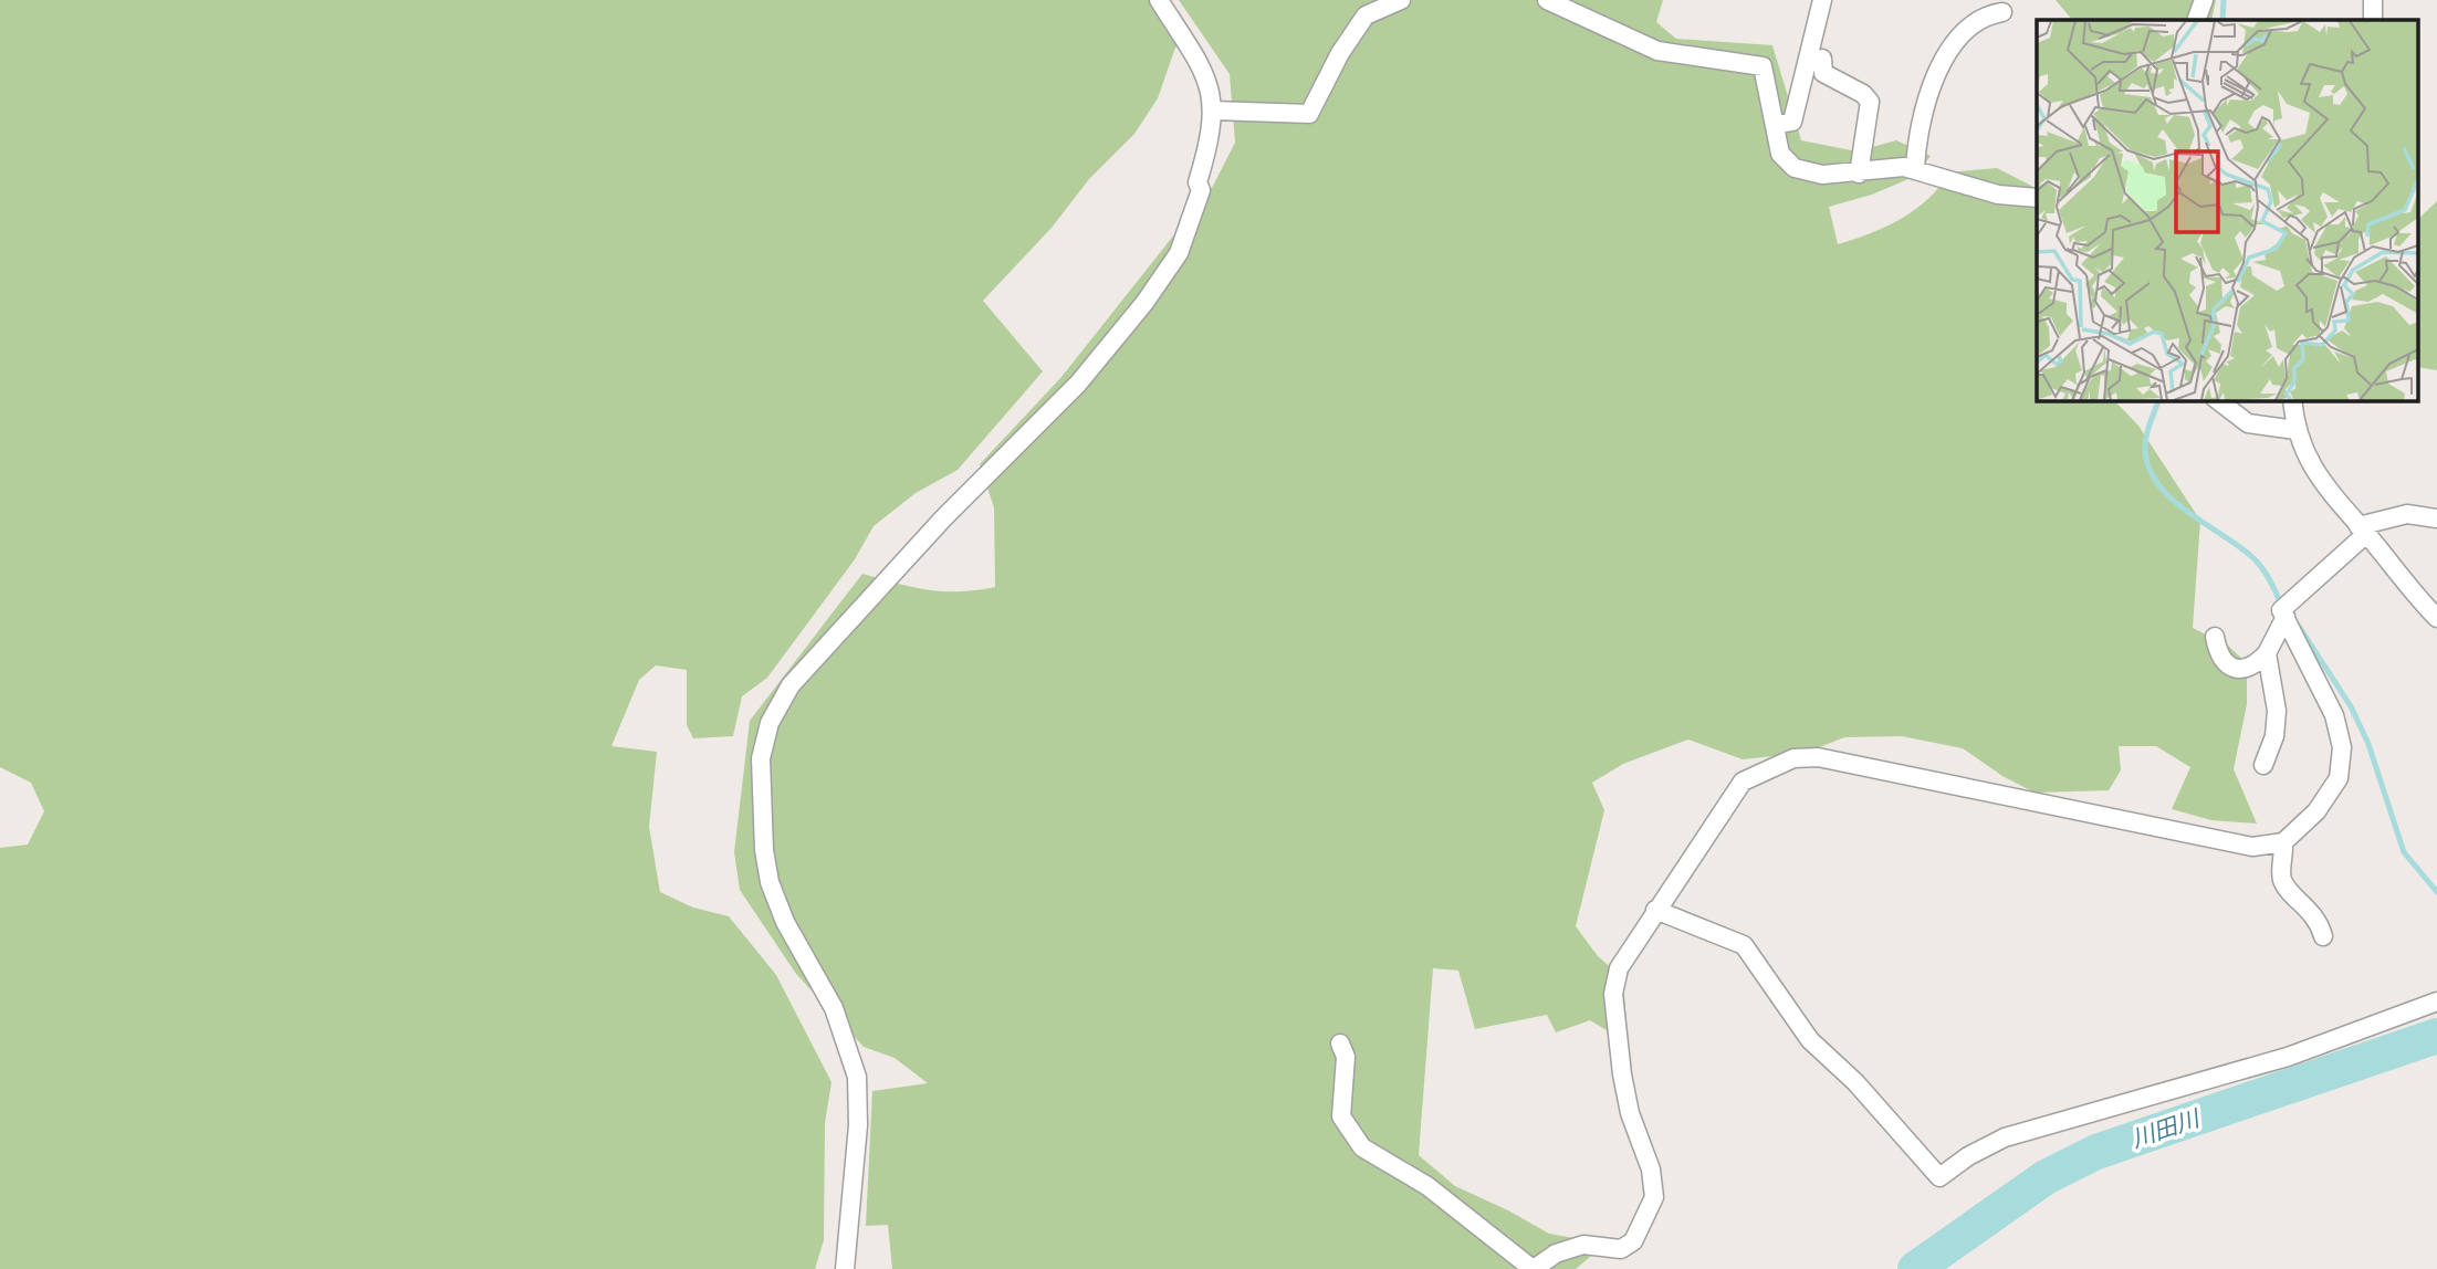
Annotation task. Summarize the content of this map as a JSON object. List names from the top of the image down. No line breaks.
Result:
{"water":["川田川"]}
